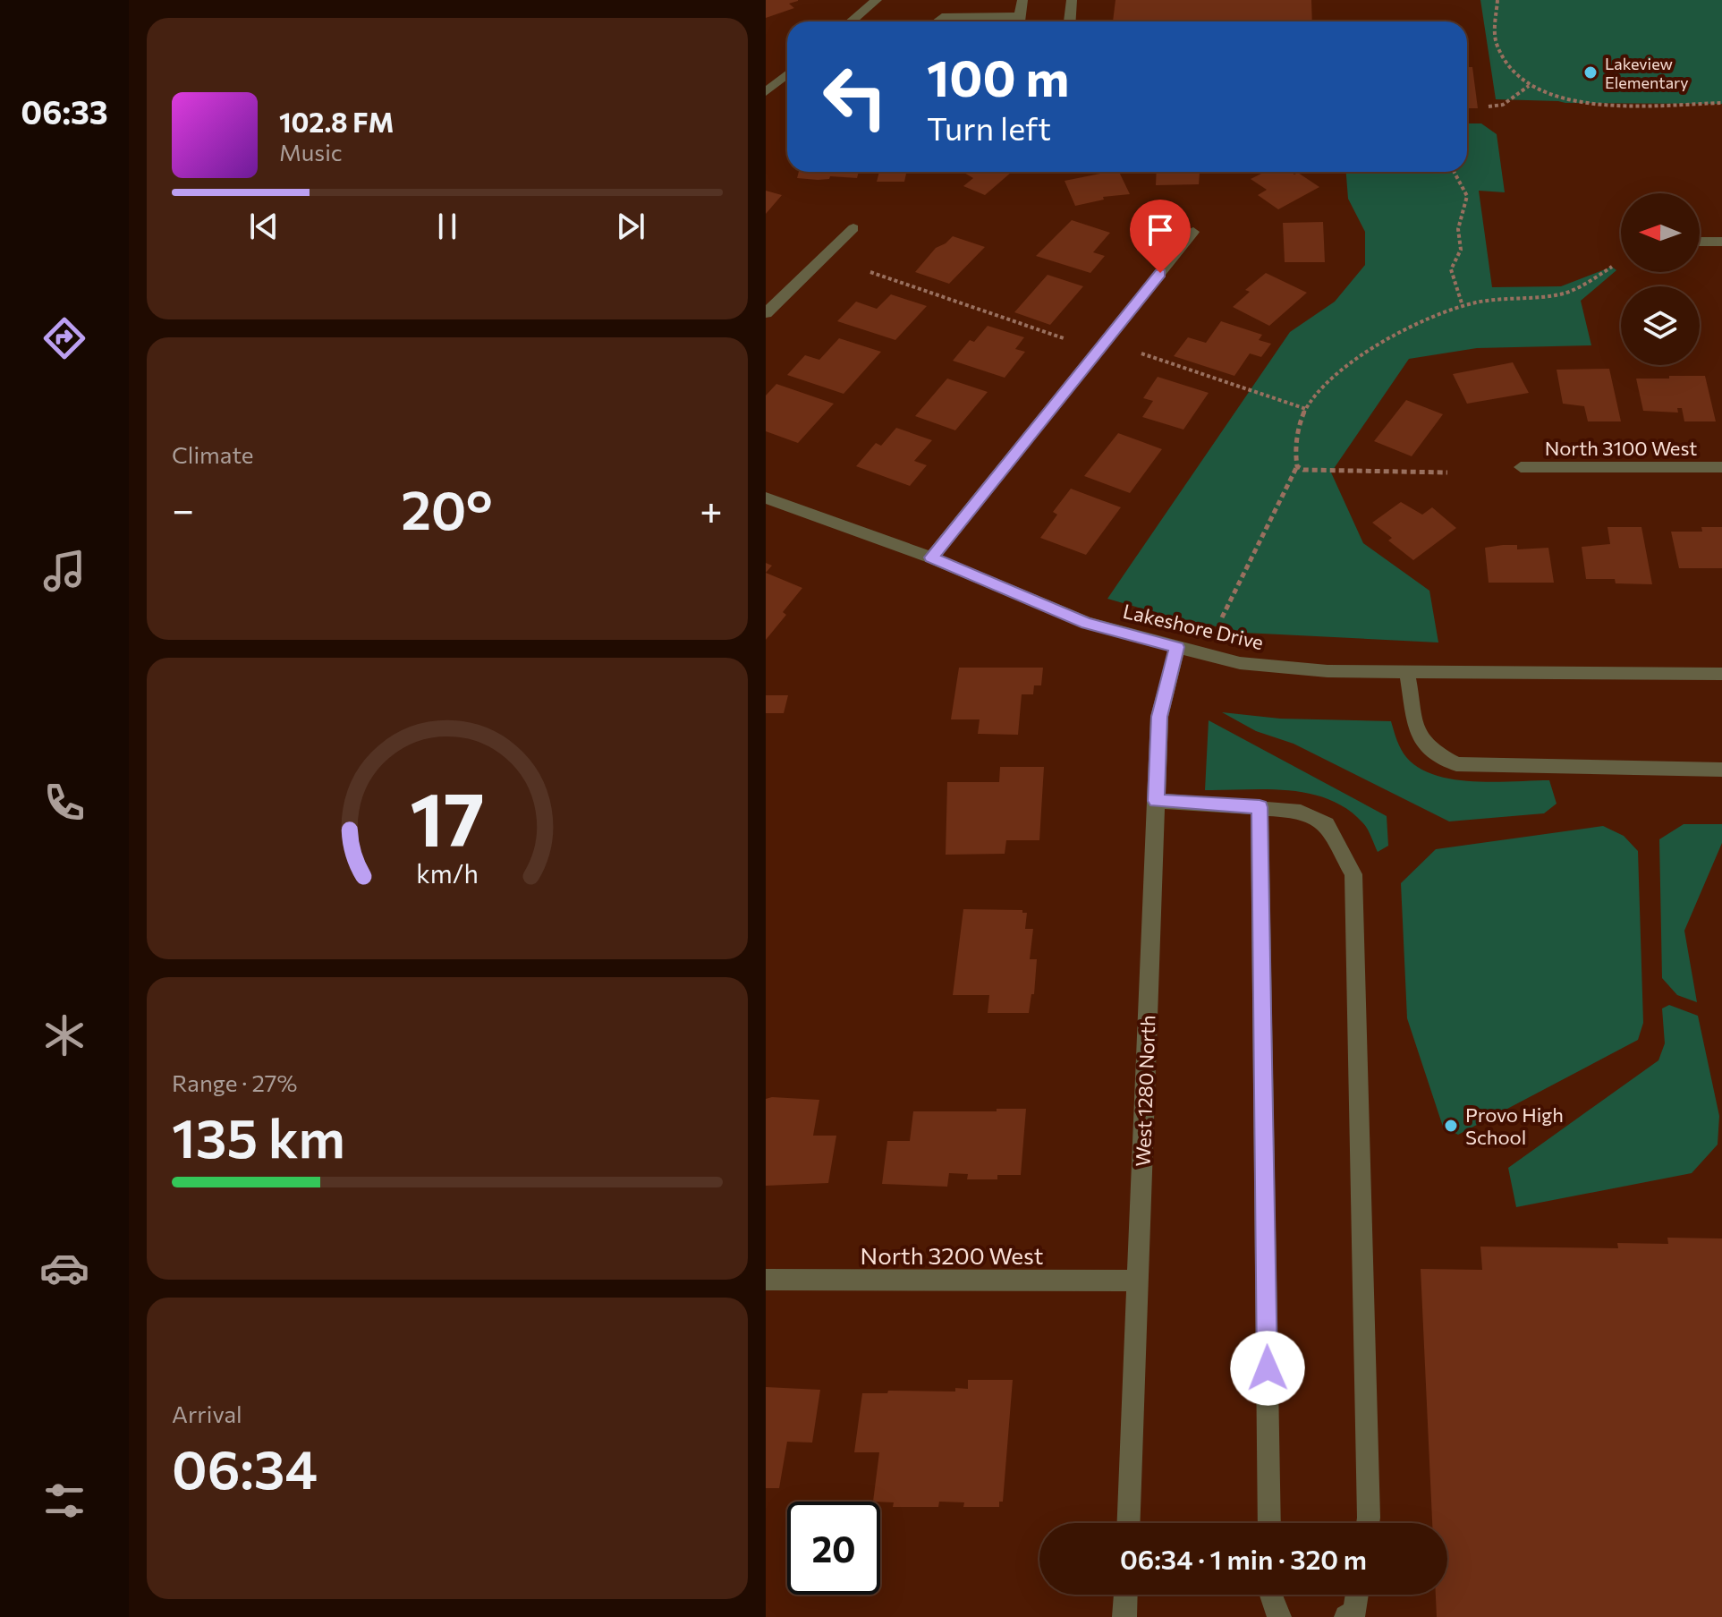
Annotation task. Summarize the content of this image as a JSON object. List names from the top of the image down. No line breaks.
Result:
{"streets":{"street":["North 3100 West","Lakeshore Drive","West 1280 North","North 3200 West"]},"crossings":[["Lakeshore Drive","West 1280 North"],["West 1280 North","North 3200 West"]],"places":["Lakeview Elementary","Provo High School"],"north":"left","page":{"tabs":"06:33","turn":["100 m","Turn left"],"song":["102.8 FM","Music"],"tile":["Climate",["Range · 27%","135 km"],["Arrival","06:34"]],"heat":["−","20°","+"],"limit":"20","trip":"06:34 · 1 min · 320 m","gauge":["17","km/h"]}}
